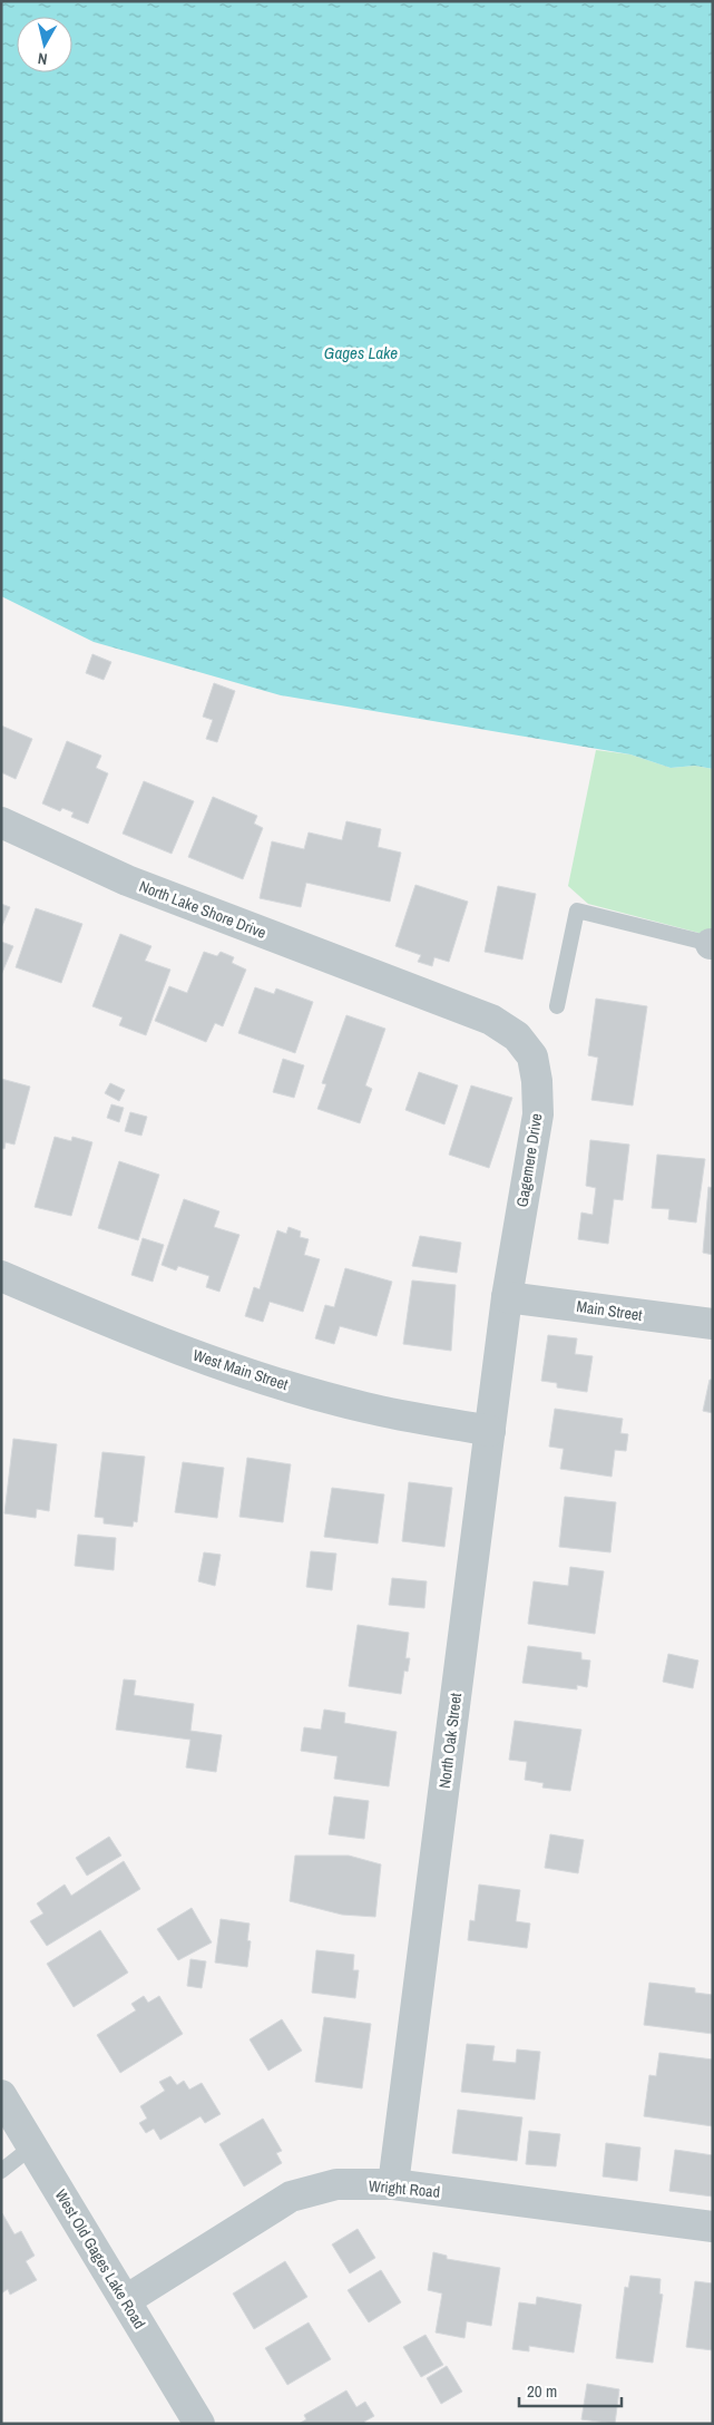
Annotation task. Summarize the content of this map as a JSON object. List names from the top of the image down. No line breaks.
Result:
{"streets":{"street":["North Lake Shore Drive","Gagemere Drive","Main Street","West Main Street","North Oak Street","Wright Road","West Old Gages Lake Road"]},"crossings":[["North Lake Shore Drive","Gagemere Drive"],["Gagemere Drive","Main Street"],["Gagemere Drive","North Oak Street"],["Main Street","North Oak Street"],["West Main Street","North Oak Street"],["North Oak Street","Wright Road"],["Wright Road","West Old Gages Lake Road"]],"water":["Gages Lake"],"scale_bar":"20 m","north":"bottom"}
